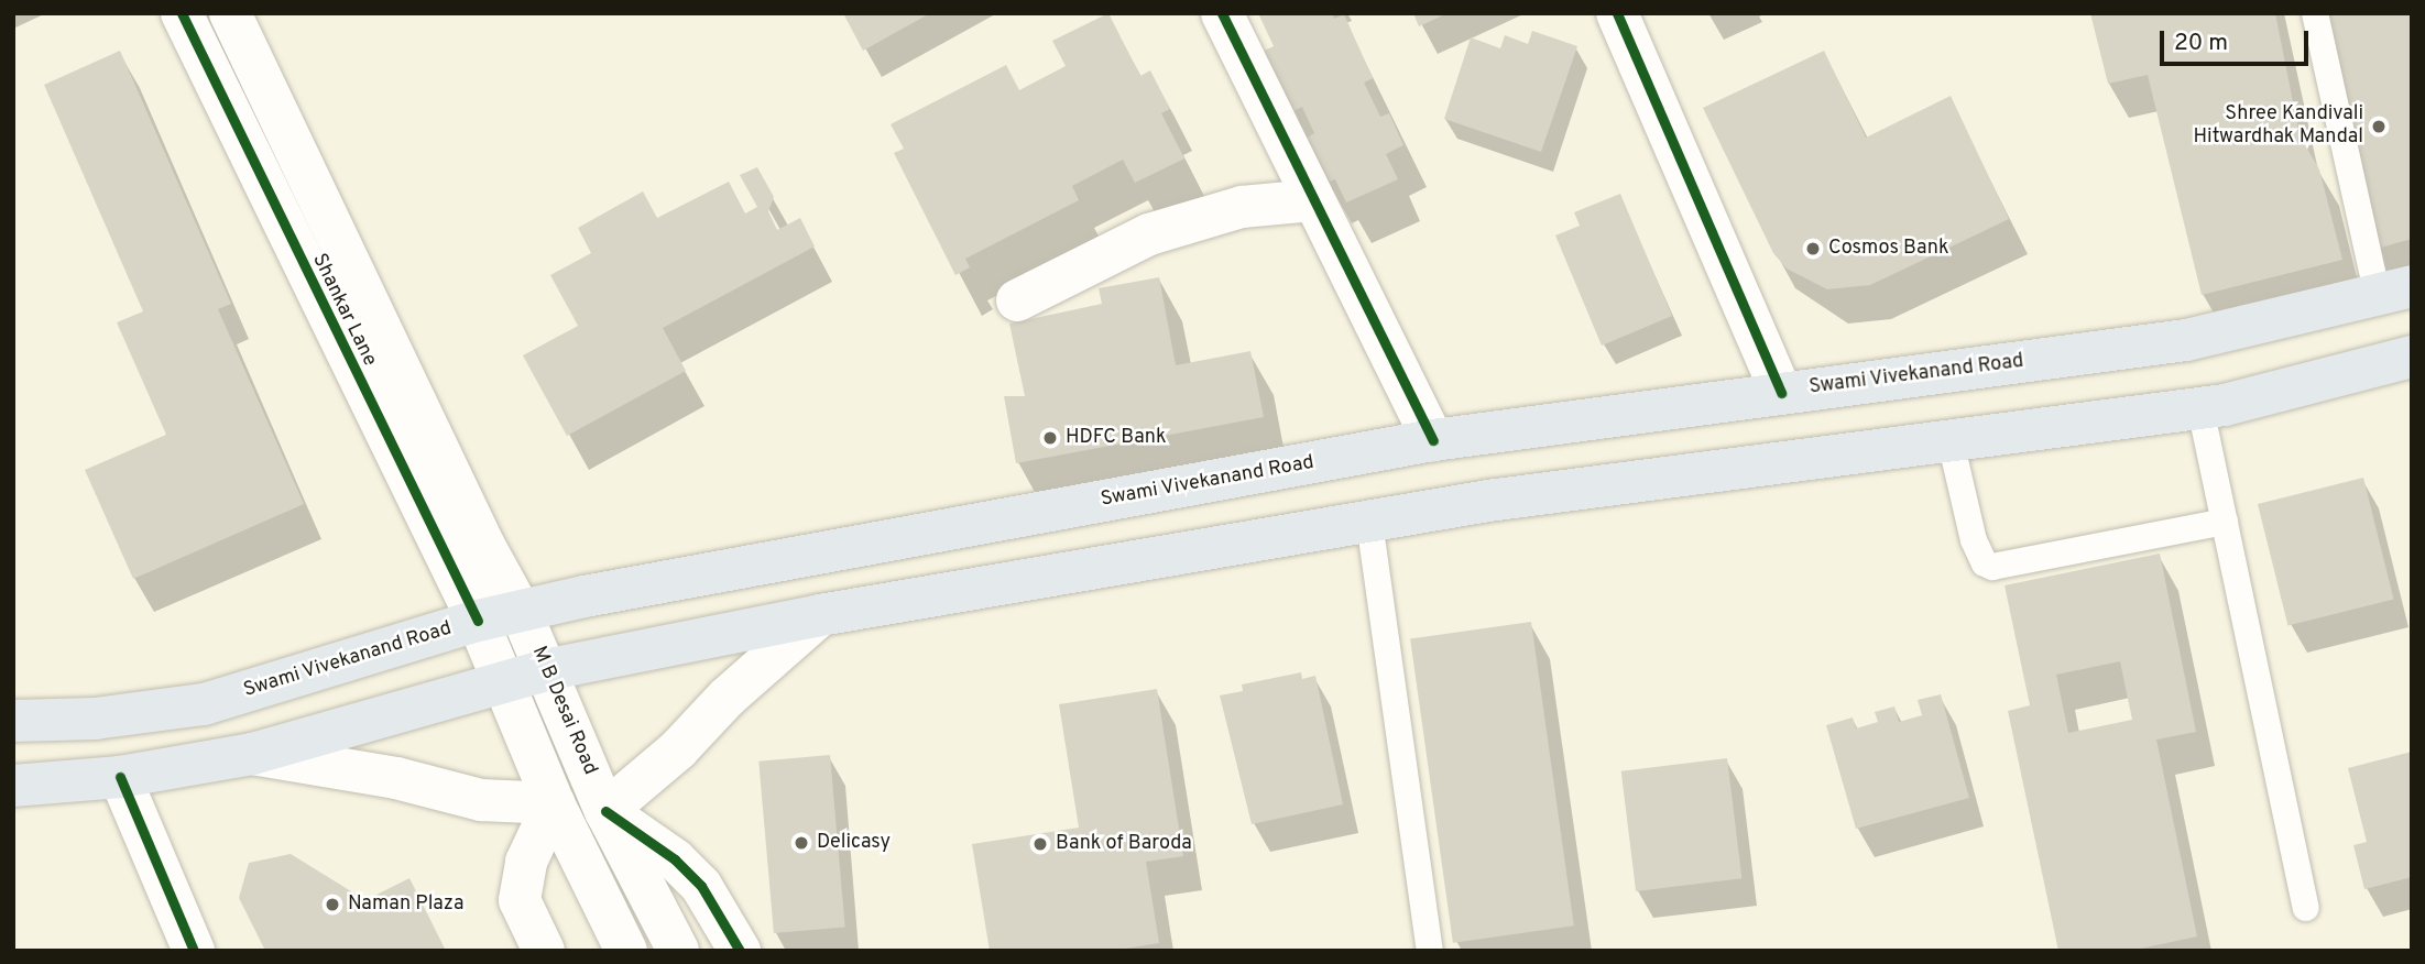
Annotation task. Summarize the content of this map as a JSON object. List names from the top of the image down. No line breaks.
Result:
{"streets":{"main road":["Swami Vivekanand Road"],"street":["Shankar Lane","M B Desai Road"]},"crossings":[["Shankar Lane","Swami Vivekanand Road"],["Shankar Lane","M B Desai Road"],["Swami Vivekanand Road","M B Desai Road"]],"places":["Shree Kandivali Hitwardhak Mandal","Cosmos Bank","HDFC Bank","Delicasy","Bank of Baroda","Naman Plaza"],"scale_bar":"20 m"}
